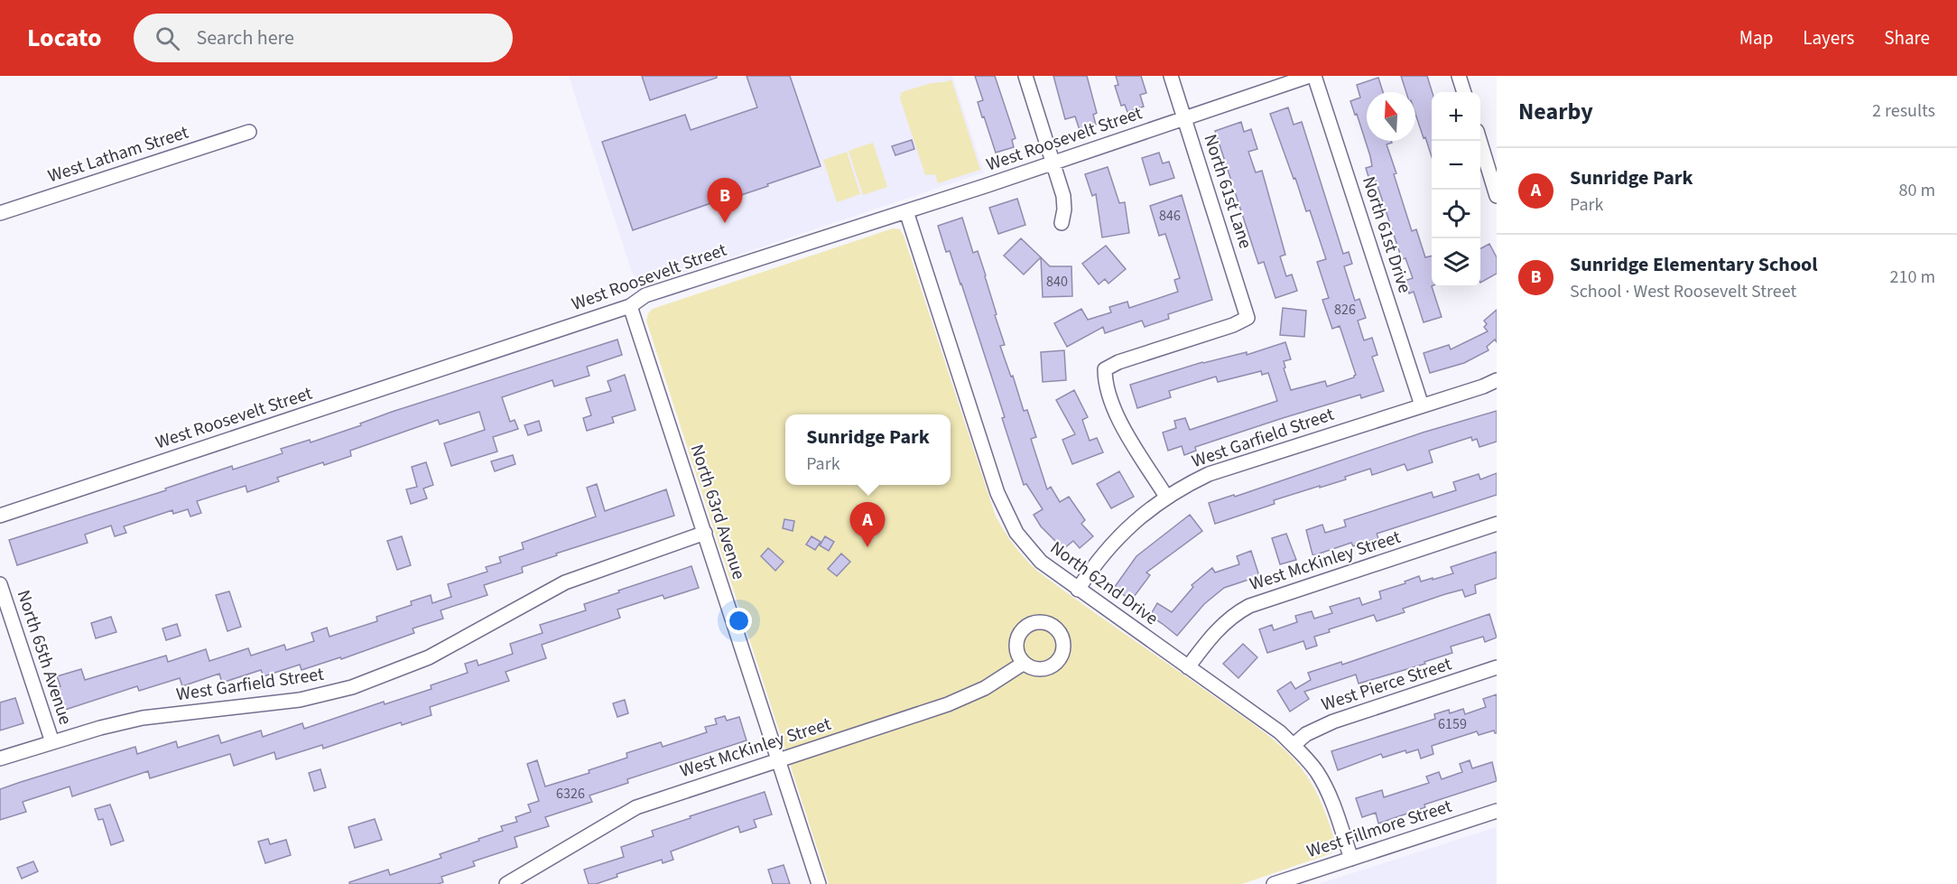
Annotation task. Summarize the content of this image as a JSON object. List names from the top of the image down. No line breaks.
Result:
{"streets":{"street":["West Roosevelt Street","West Latham Street","North 61st Lane","North 61st Drive","West Garfield Street","North 63rd Avenue","West McKinley Street","North 62nd Drive","North 65th Avenue","West Pierce Street","West Fillmore Street"]},"crossings":[["West Roosevelt Street","North 61st Lane"],["West Roosevelt Street","North 61st Drive"],["West Roosevelt Street","North 63rd Avenue"],["West Roosevelt Street","North 62nd Drive"],["North 61st Lane","West Garfield Street"],["North 61st Drive","West Garfield Street"],["West Garfield Street","North 63rd Avenue"],["West Garfield Street","North 62nd Drive"],["West Garfield Street","North 65th Avenue"],["North 63rd Avenue","West McKinley Street"],["West McKinley Street","North 62nd Drive"],["North 62nd Drive","West Pierce Street"],["North 62nd Drive","West Fillmore Street"]],"house_numbers":["846","840","826","6159","6326"],"north":"top","page":{"header":"Locato","search":"Search here","nav":["Map","Layers","Share"],"heading":["Nearby","2 results"],"map_buttons":["+","−"],"list":[{"mark":"A","name":"Sunridge Park","note":"Park","value":"80 m"},{"mark":"B","name":"Sunridge Elementary School","note":"School · West Roosevelt Street","value":"210 m"}],"pins":["B","A"],"popup":["Sunridge Park","Park"]}}
